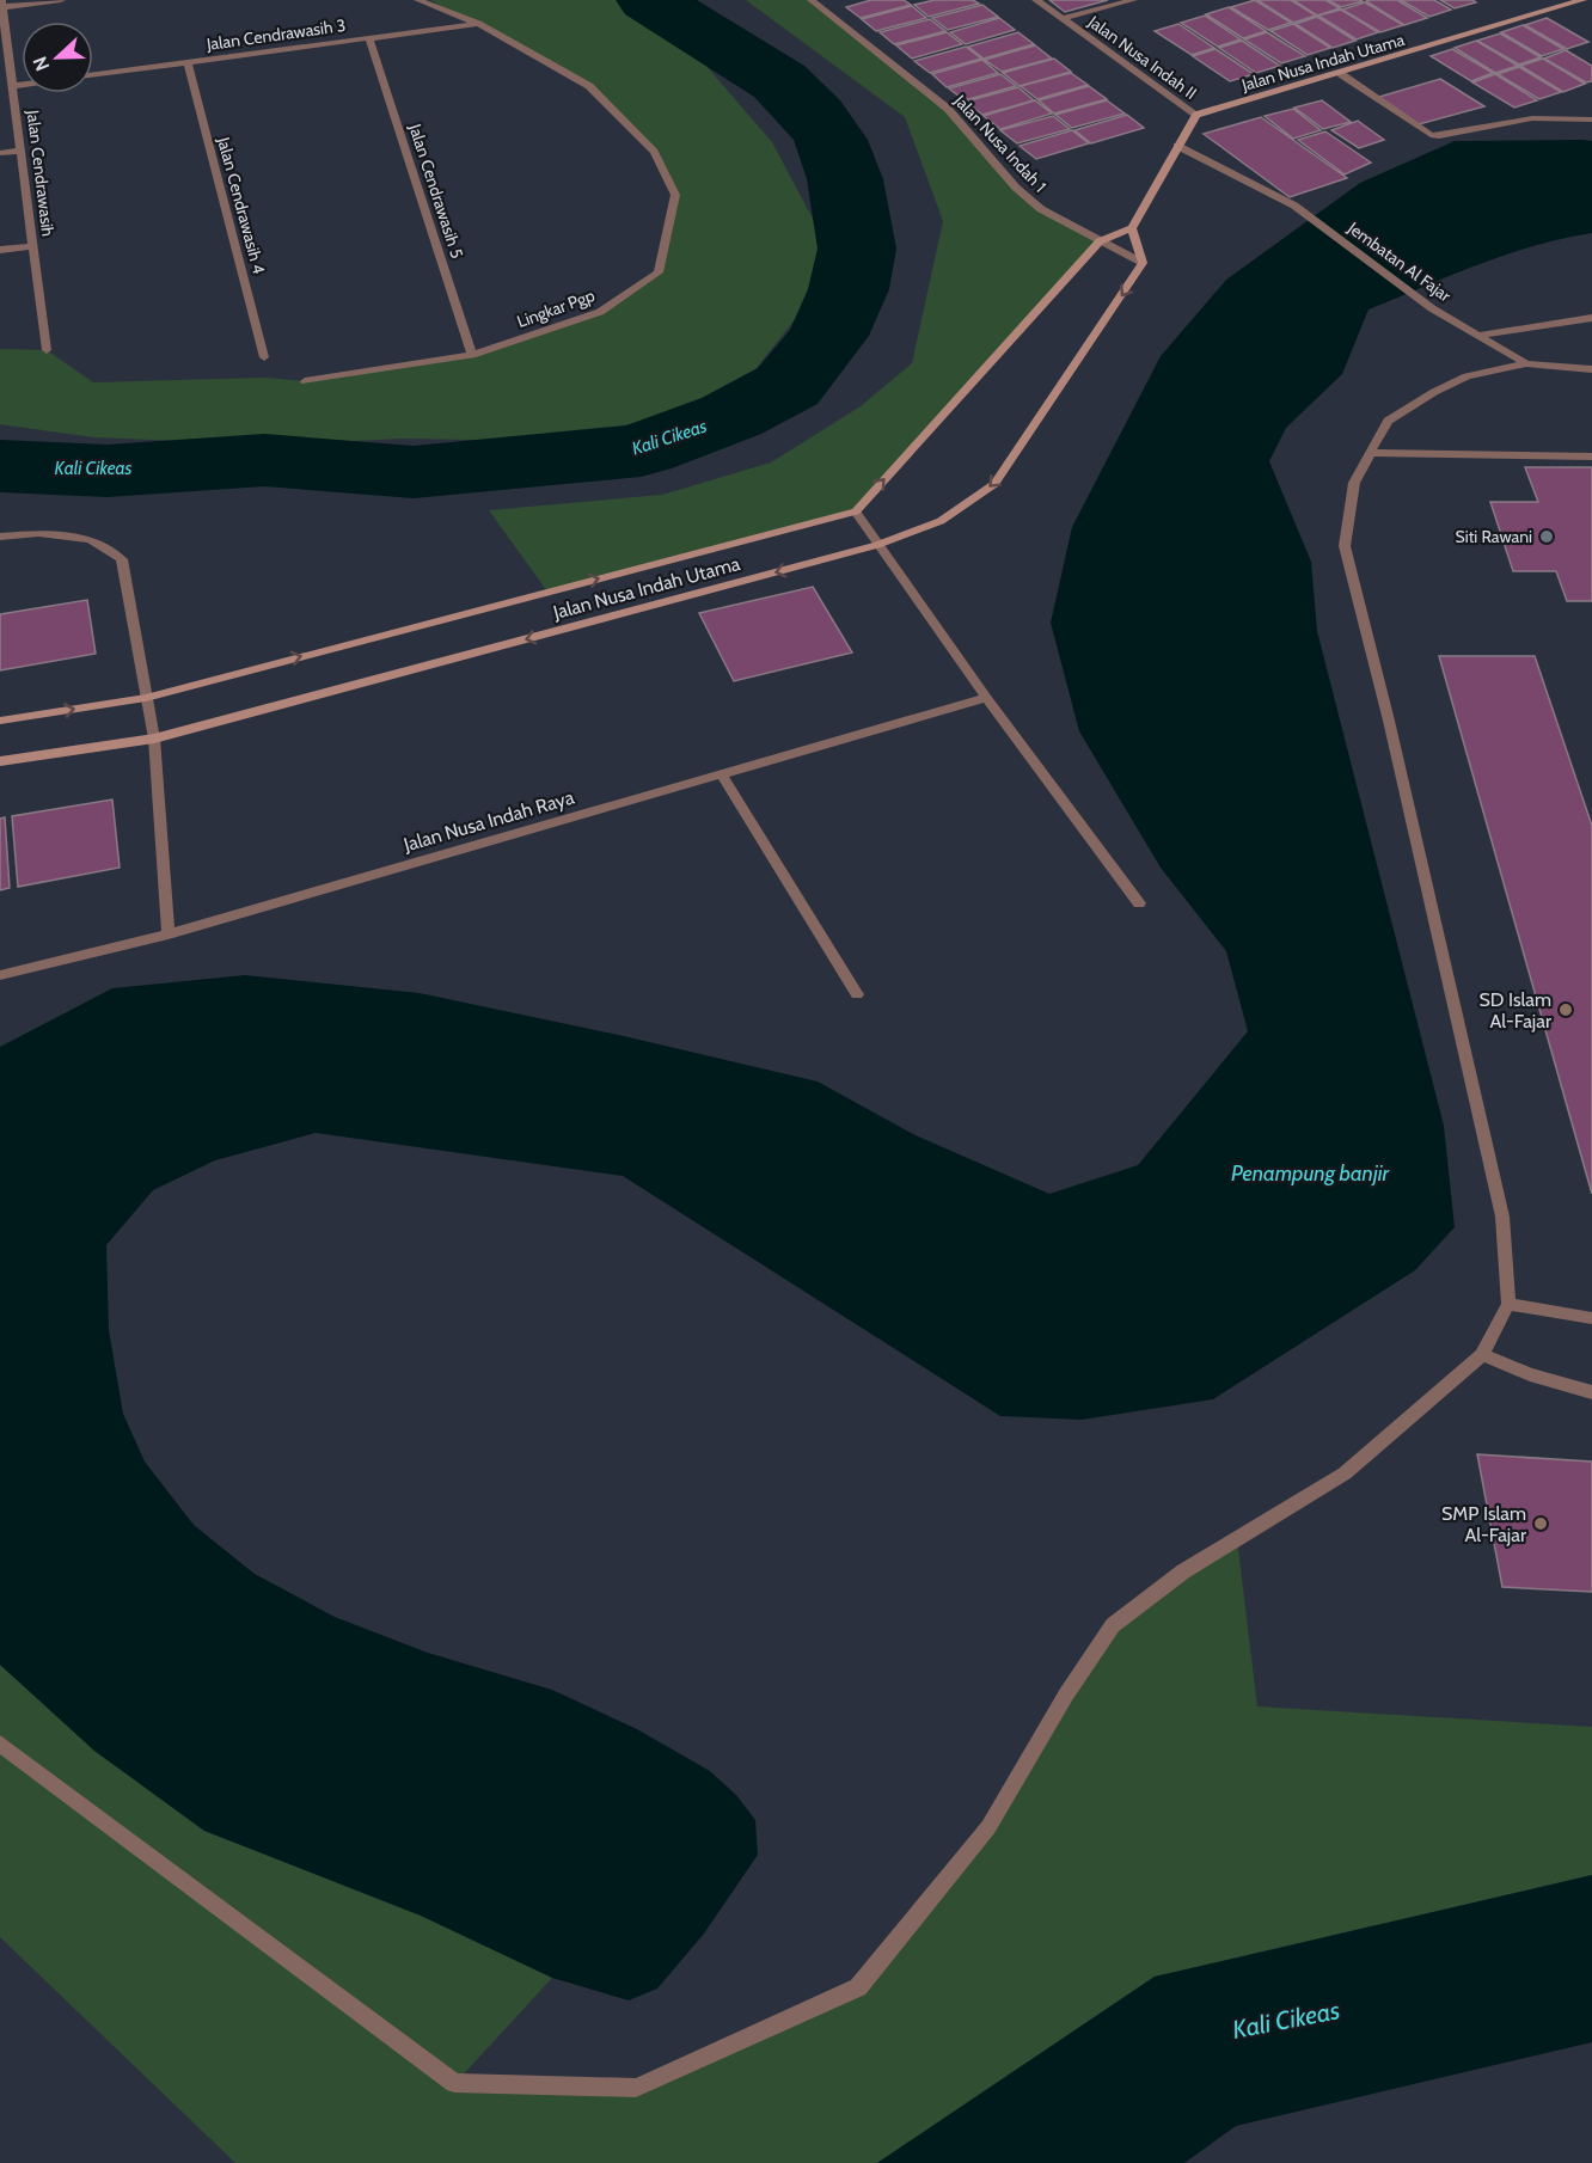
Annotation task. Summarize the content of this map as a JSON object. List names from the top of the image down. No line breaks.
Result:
{"streets":{"street":["Jalan Cendrawasih 3","Jalan Nusa Indah II","Jalan Nusa Indah Utama","Jalan Nusa Indah 1","Jalan Cendrawasih","Jalan Cendrawasih 5","Jalan Cendrawasih 4","Jembatan Al Fajar","Lingkar Pgp","Jalan Nusa Indah Raya"]},"crossings":[["Jalan Cendrawasih 3","Jalan Cendrawasih 5"],["Jalan Cendrawasih 3","Jalan Cendrawasih 4"],["Jalan Cendrawasih 3","Lingkar Pgp"],["Jalan Nusa Indah II","Jalan Nusa Indah Utama"],["Jalan Nusa Indah Utama","Jalan Nusa Indah 1"],["Jalan Cendrawasih 5","Lingkar Pgp"]],"water":["Kali Cikeas","Penampung banjir"],"places":["Siti Rawani","SD Islam Al-Fajar","SMP Islam Al-Fajar"],"north":"left"}
